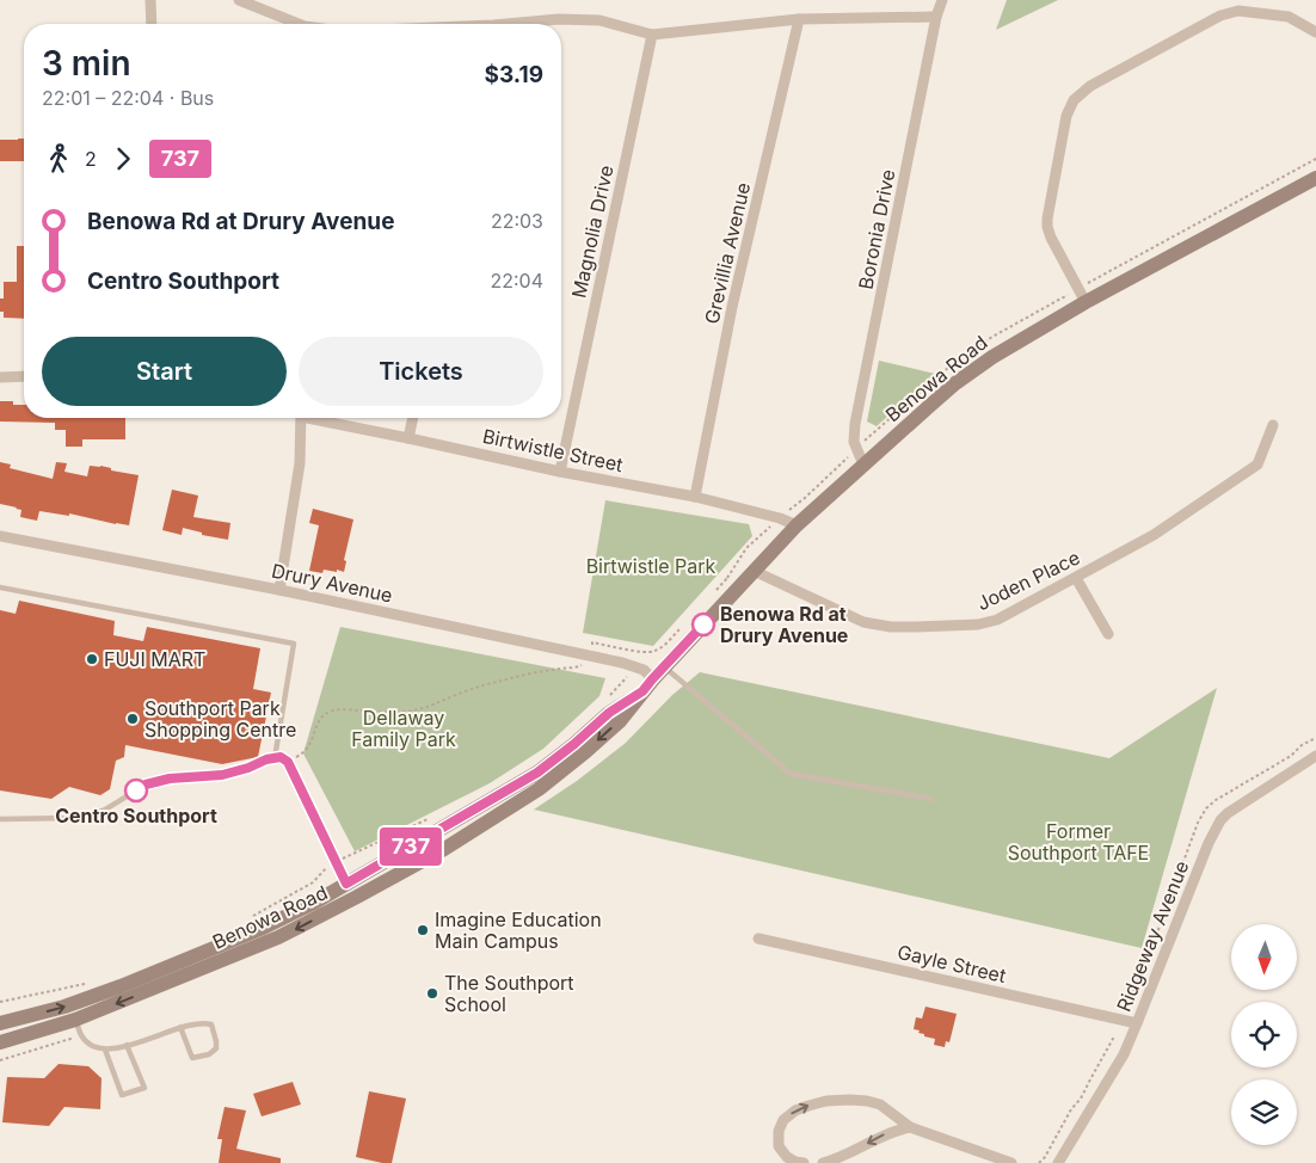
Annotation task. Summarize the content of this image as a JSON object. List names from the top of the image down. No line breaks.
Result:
{"streets":{"main road":["Benowa Road"],"street":["Boronia Drive","Magnolia Drive","Grevillia Avenue","Birtwistle Street","Joden Place","Drury Avenue","Ridgeway Avenue","Gayle Street"]},"crossings":[["Boronia Drive","Benowa Road"],["Magnolia Drive","Birtwistle Street"],["Grevillia Avenue","Birtwistle Street"],["Benowa Road","Birtwistle Street"],["Benowa Road","Joden Place"],["Benowa Road","Drury Avenue"],["Ridgeway Avenue","Gayle Street"]],"parks":["Birtwistle Park","Dellaway Family Park","Former Southport TAFE"],"places":["Benowa Rd at Drury Avenue","FUJI MART","Southport Park Shopping Centre","Centro Southport","Imagine Education Main Campus","The Southport School"],"lines":["bus line 737"],"north":"bottom","page":{"on_map":"737","heading":["3 min","22:01 – 22:04 · Bus","$3.19"],"legs":["2","737"],"list":[{"name":"Benowa Rd at Drury Avenue","value":"22:03"},{"name":"Centro Southport","value":"22:04"}],"buttons":["Start","Tickets"]}}
